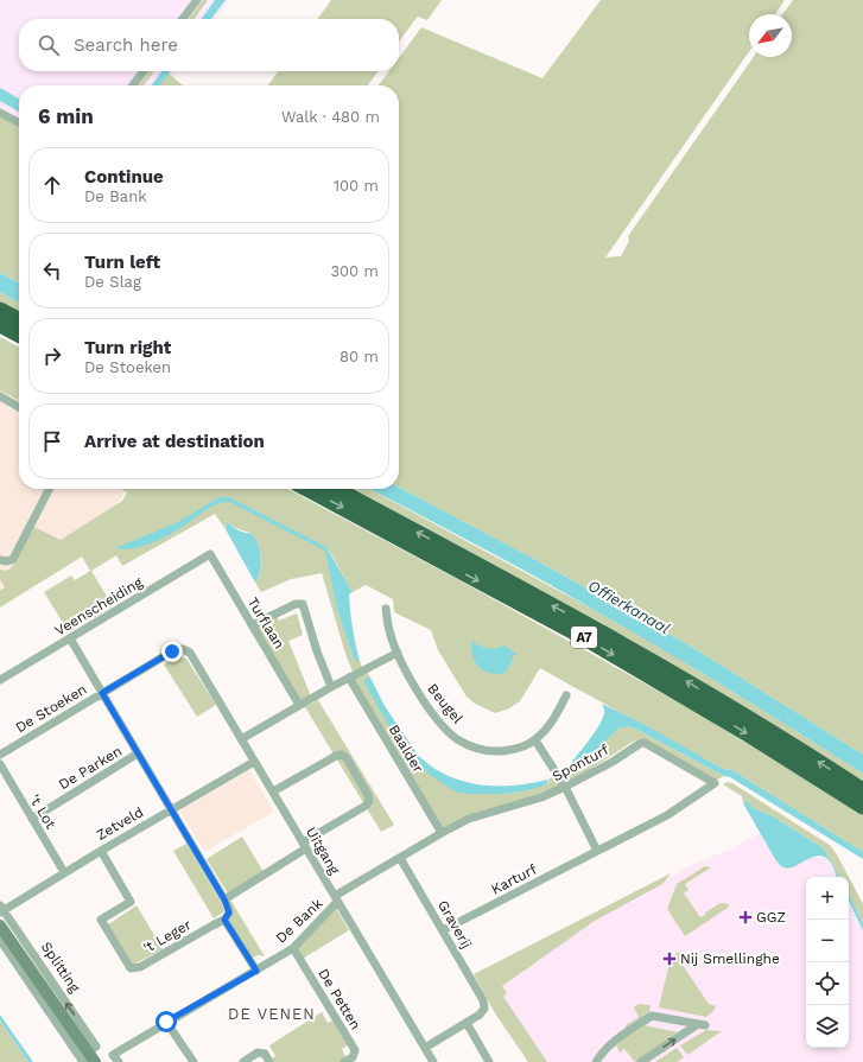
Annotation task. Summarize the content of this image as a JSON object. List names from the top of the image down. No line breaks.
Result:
{"streets":{"highway":["A7"],"main road":["Splitting"],"street":["Veenscheiding","Turflaan","Beugel","De Stoeken","Baalder","Sponturf","De Parken","'t Lot","Zetveld","Uitgang","Karturf","De Bank","Graverij","'t Leger","De Petten"]},"crossings":[["Veenscheiding","Turflaan"],["De Stoeken","Uitgang"],["Baalder","Sponturf"],["Sponturf","Karturf"],["Sponturf","Graverij"],["De Parken","'t Lot"],["'t Lot","Zetveld"],["Zetveld","Uitgang"],["Zetveld","'t Leger"],["Zetveld","Splitting"],["Uitgang","De Bank"],["Uitgang","Graverij"],["Karturf","Graverij"],["De Bank","De Petten"]],"districts":["DE VENEN"],"water":["Offierkanaal"],"places":{"health":["GGZ","Nij Smellinghe"]},"north":"bottom left","page":{"search":"Search here","heading":["6 min","Walk · 480 m"],"list":[["Continue","De Bank","100 m"],["Turn left","De Slag","300 m"],["Turn right","De Stoeken","80 m"],"Arrive at destination"],"map_buttons":["+","−"]}}
